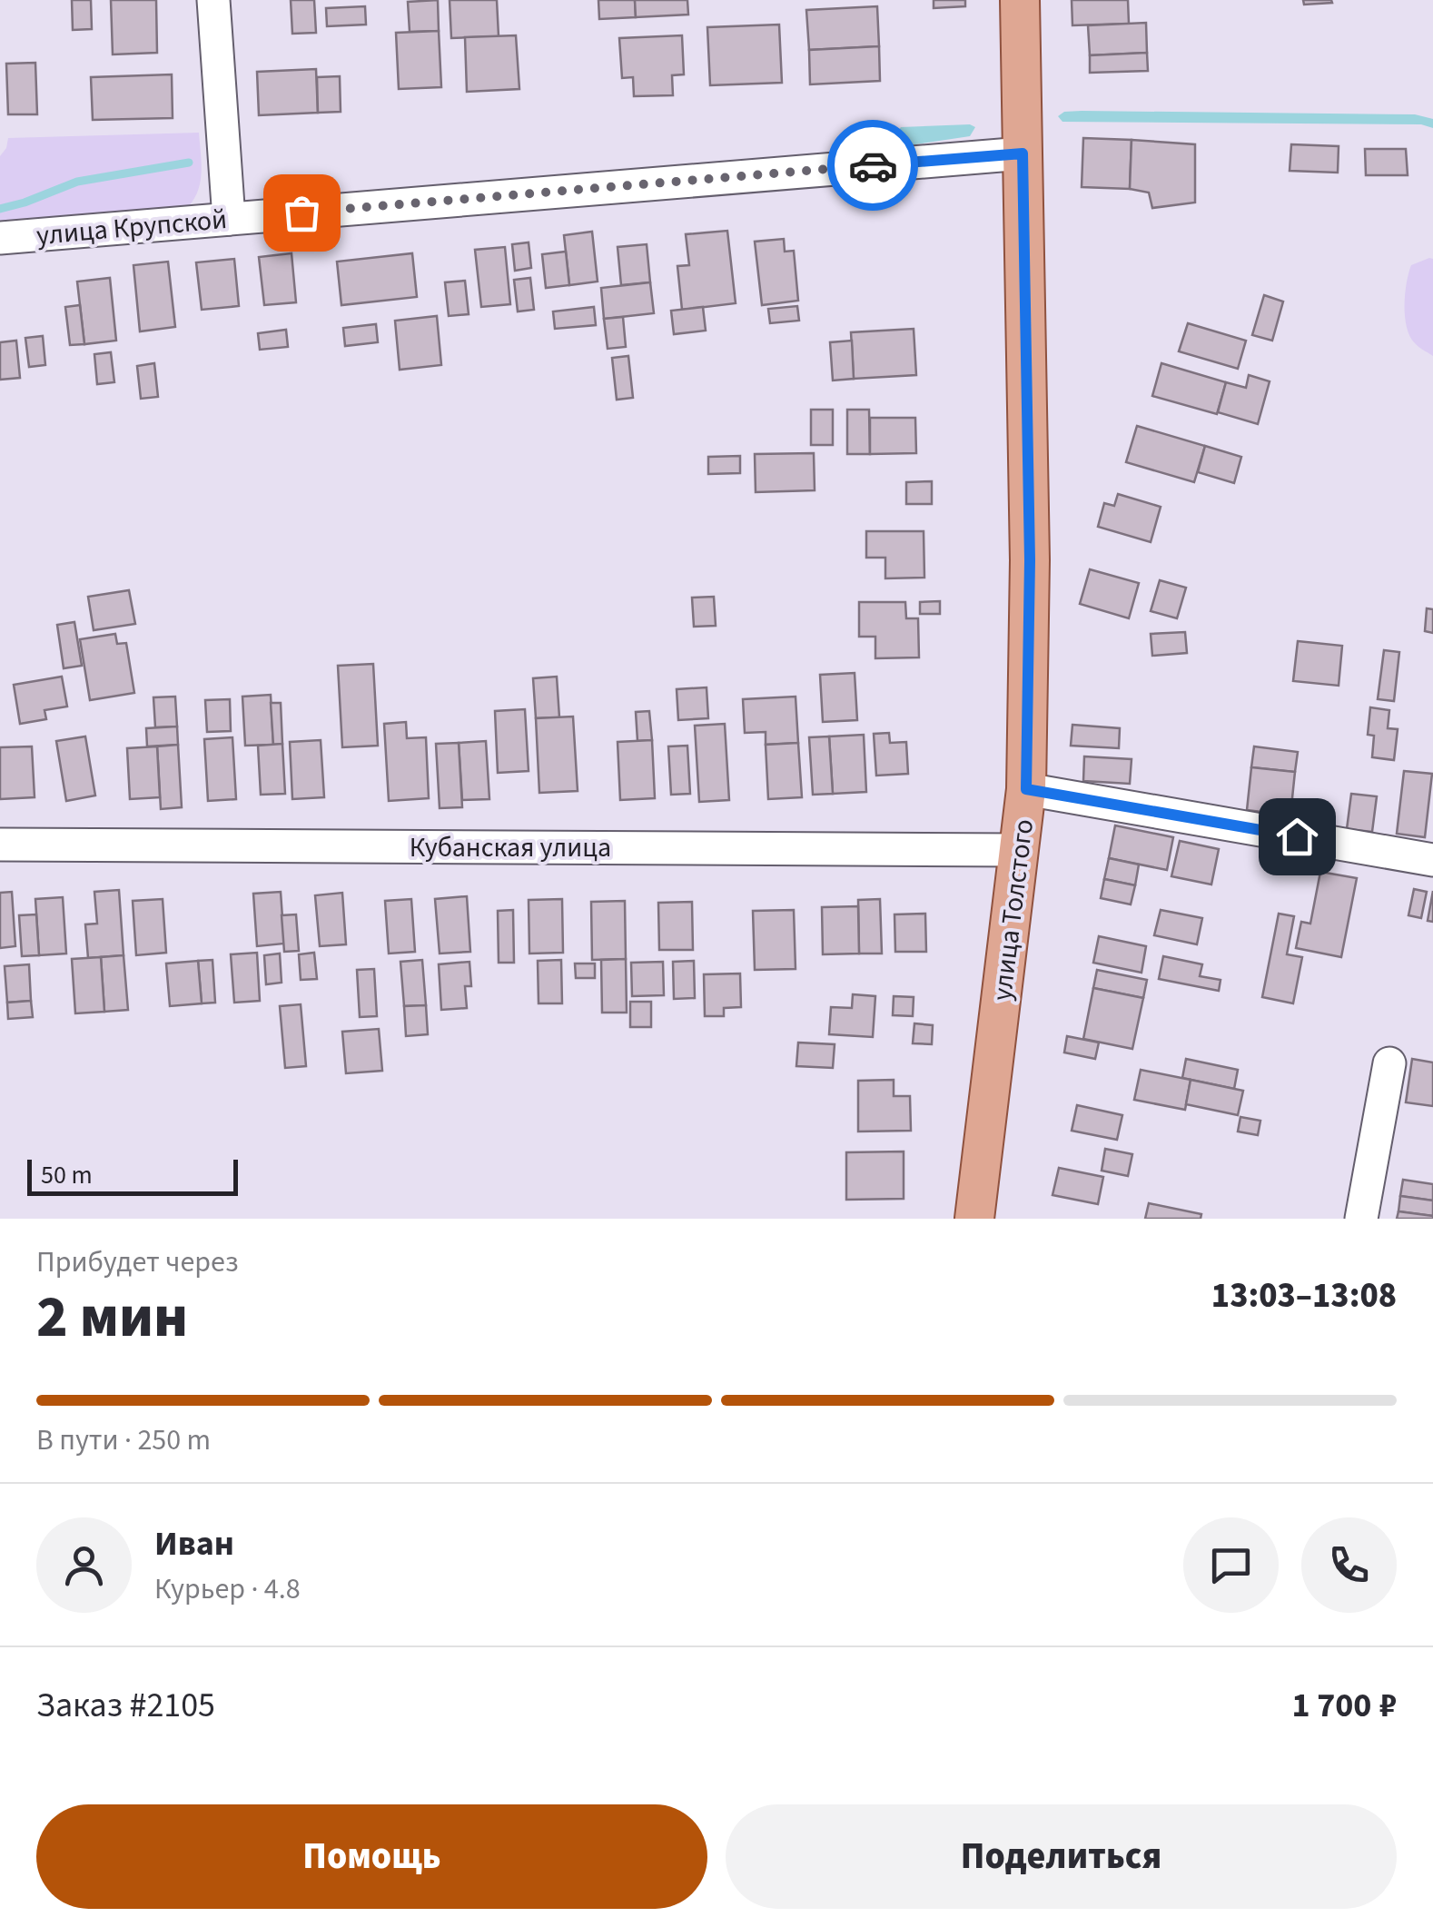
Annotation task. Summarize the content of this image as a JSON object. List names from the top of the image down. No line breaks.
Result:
{"streets":{"main road":["улица Толстого"],"street":["улица Крупской","Кубанская улица"]},"crossings":[["улица Крупской","улица Толстого"],["Кубанская улица","улица Толстого"]],"scale_bar":"50 m","page":{"scale":"50 m","heading":["2 мин","Прибудет через","13:03–13:08"],"panel":["Иван","Курьер · 4.8","Заказ #2105","1 700 ₽"],"bar":"В пути · 250 m","buttons":["Помощь","Поделиться"]}}
